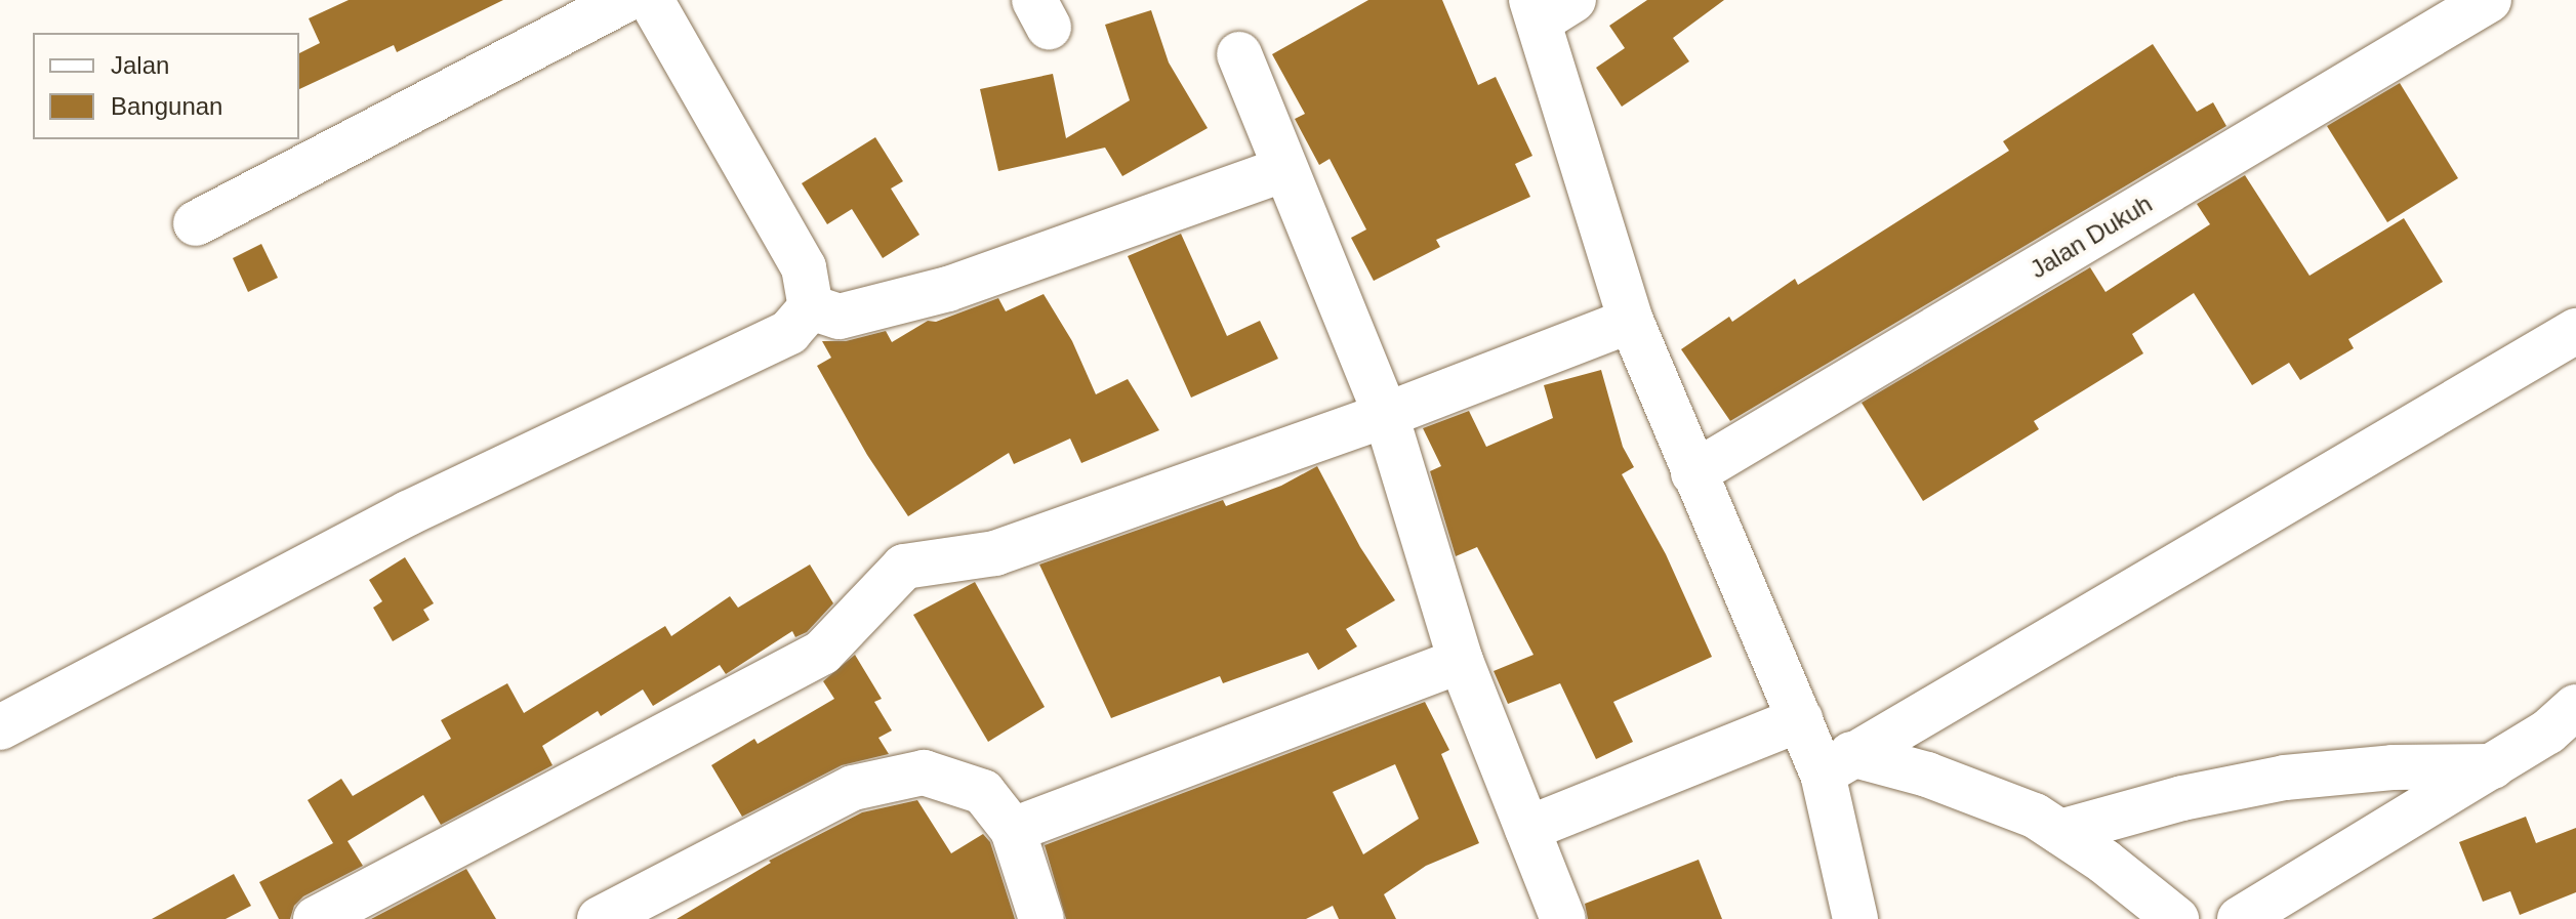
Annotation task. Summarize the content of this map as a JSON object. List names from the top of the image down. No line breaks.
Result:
{"streets":{"street":["Jalan Dukuh"]},"legend":["Jalan","Bangunan"]}
